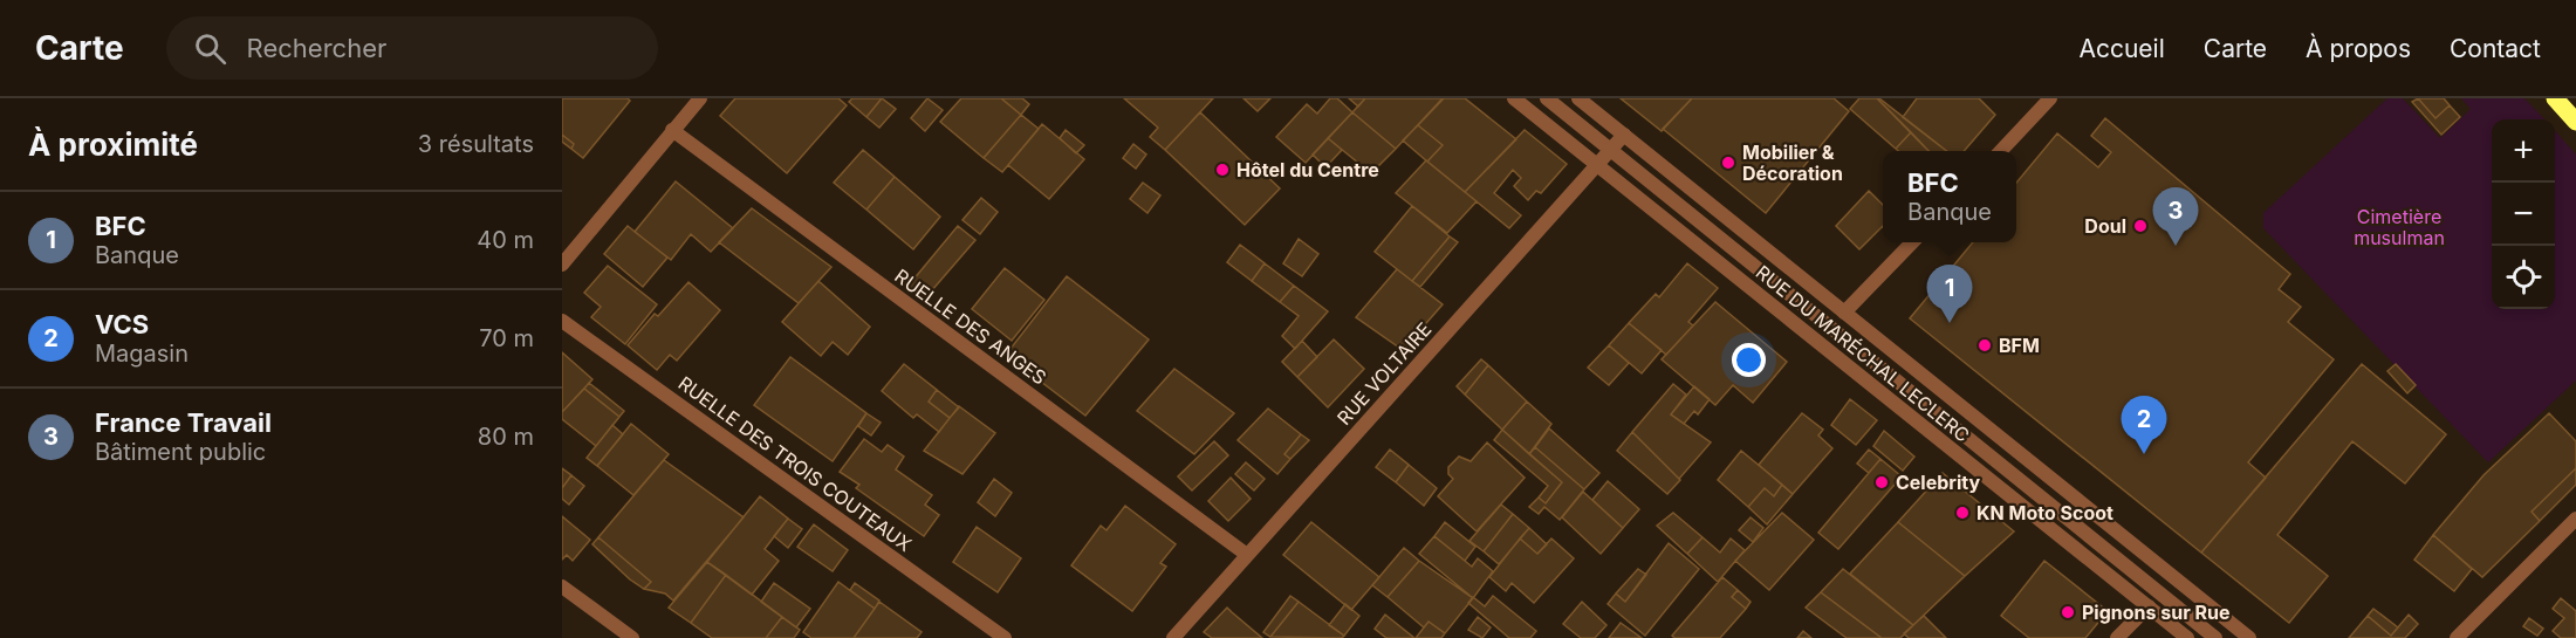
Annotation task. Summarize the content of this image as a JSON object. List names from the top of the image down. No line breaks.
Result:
{"streets":{"street":["RUELLE DES ANGES","RUE DU MARÉCHAL LECLERC","RUE VOLTAIRE","RUELLE DES TROIS COUTEAUX"]},"crossings":[["RUELLE DES ANGES","RUE VOLTAIRE"],["RUE DU MARÉCHAL LECLERC","RUE VOLTAIRE"]],"parks":["Cimetière musulman"],"places":["Mobilier & Décoration","Hôtel du Centre","Doul","BFM","Celebrity","KN Moto Scoot","Pignons sur Rue"],"page":{"header":"Carte","search":"Rechercher","nav":["Accueil","Carte","À propos","Contact"],"heading":["À proximité","3 résultats"],"map_buttons":["+","−"],"popup":["BFC","Banque"],"pins":["3","1","2"],"list":[{"mark":"1","name":"BFC","note":"Banque","value":"40 m"},{"mark":"2","name":"VCS","note":"Magasin","value":"70 m"},{"mark":"3","name":"France Travail","note":"Bâtiment public","value":"80 m"}]}}
